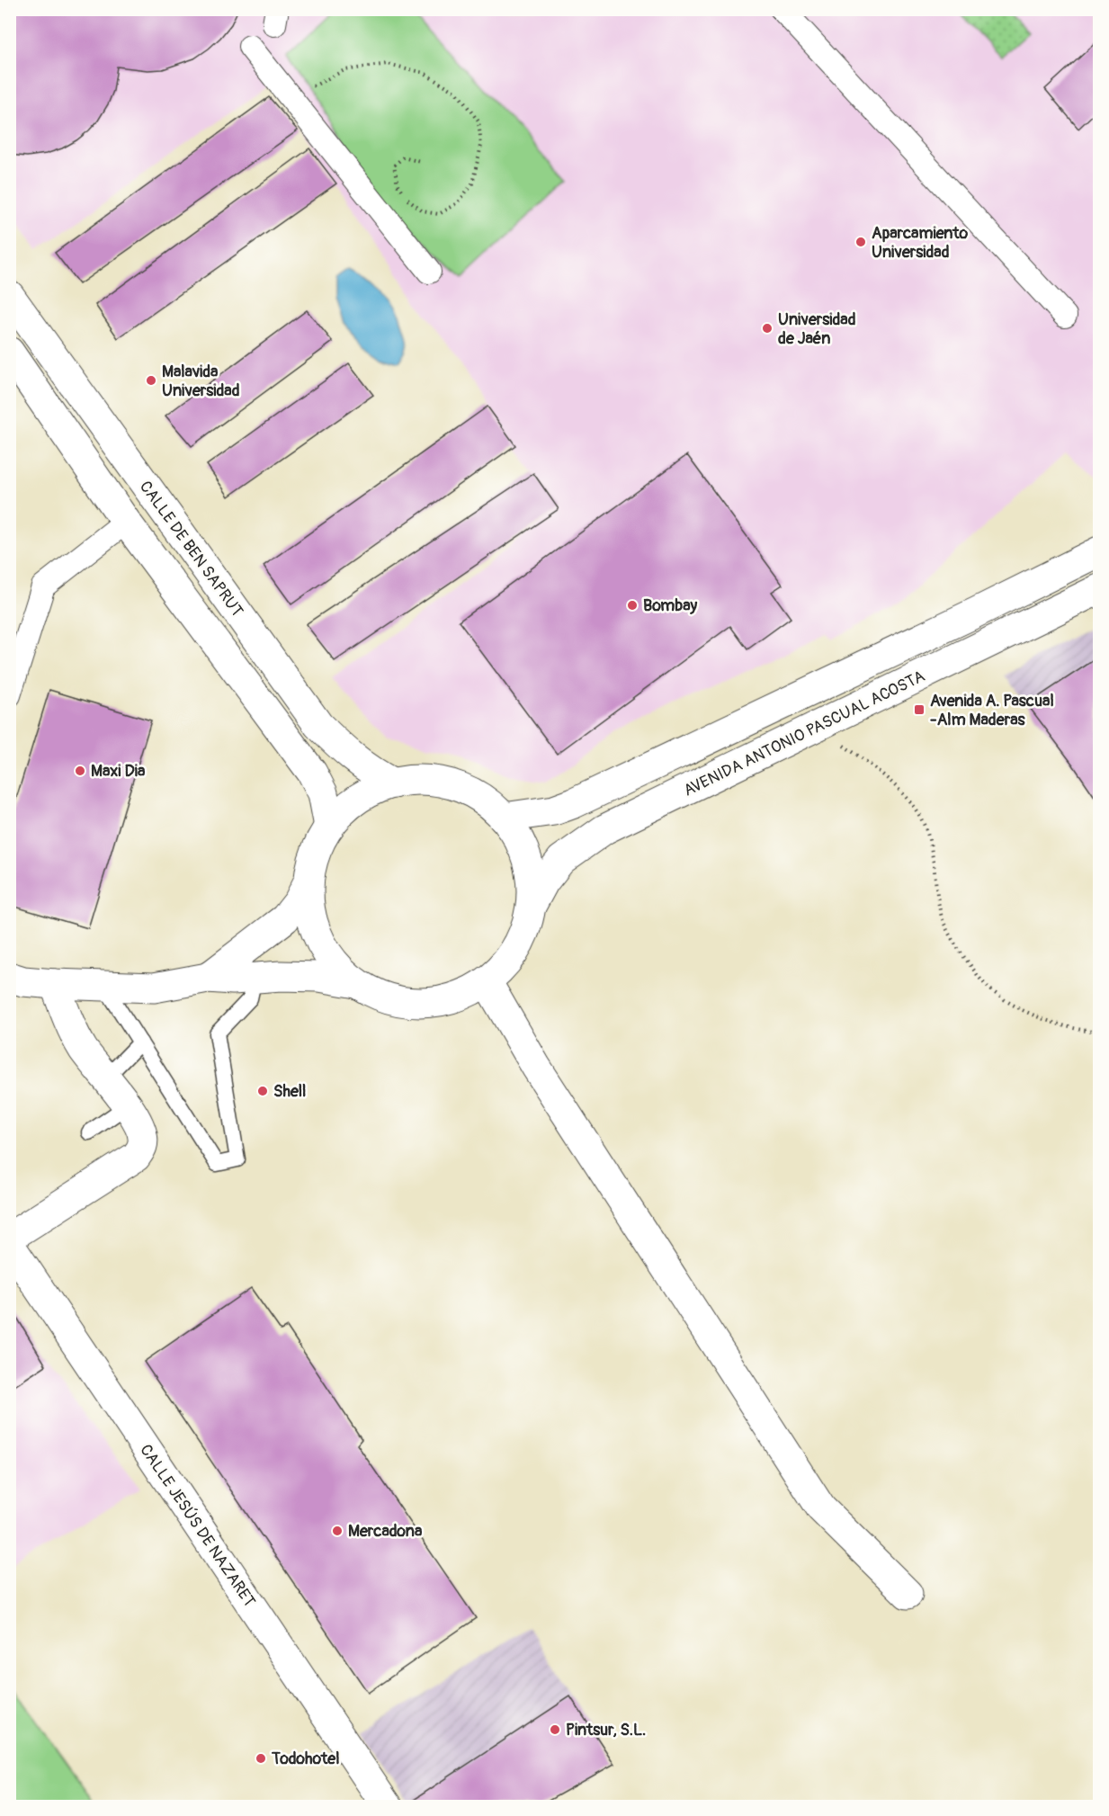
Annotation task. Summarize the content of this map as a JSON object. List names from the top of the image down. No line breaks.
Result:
{"streets":{"street":["CALLE DE BEN SAPRUT","AVENIDA ANTONIO PASCUAL ACOSTA","CALLE JESÚS DE NAZARET"]},"places":{"other":["Aparcamiento Universidad","Universidad de Jaén","Malavida Universidad","Bombay","Maxi Dia","Shell","Mercadona","Pintsur, S.L.","Todohotel"],"transit":["Avenida A. Pascual -Alm Maderas"]}}
